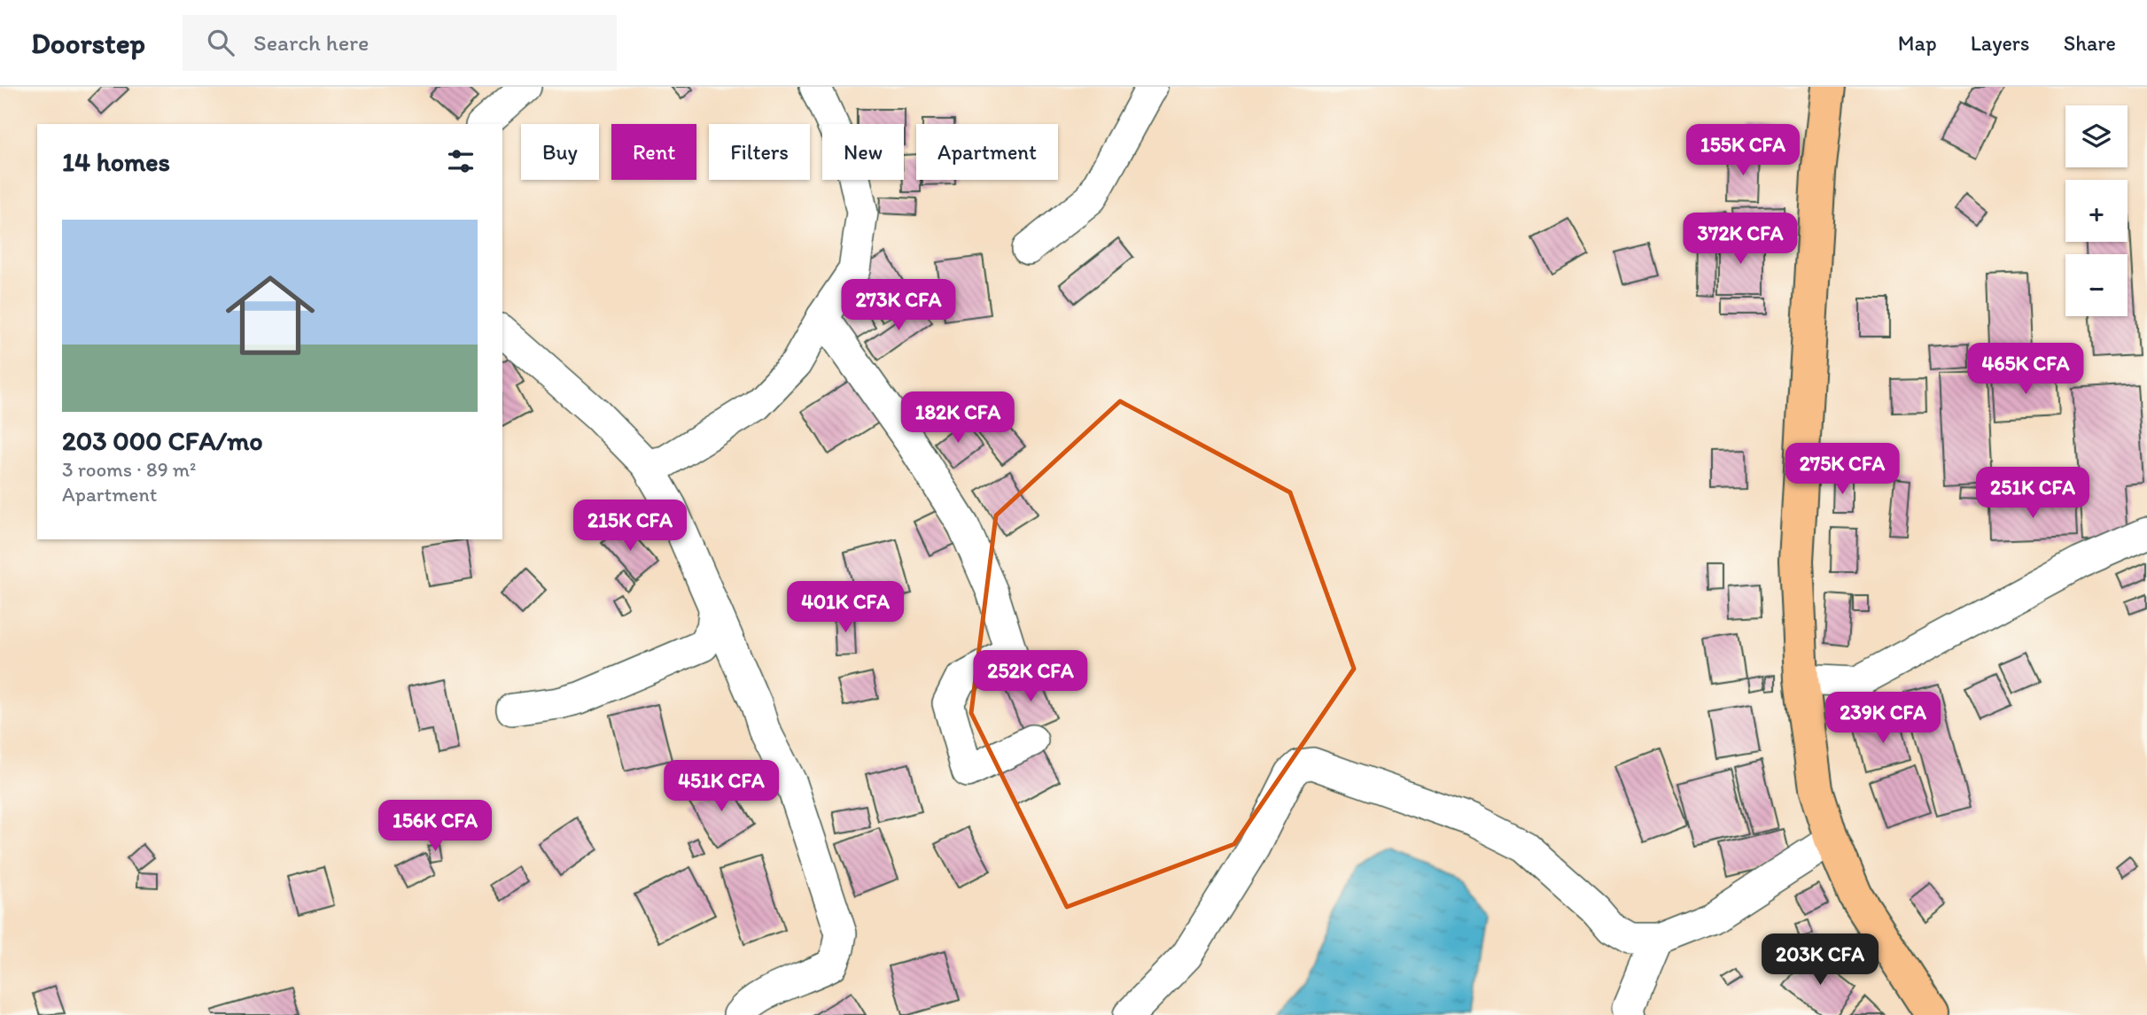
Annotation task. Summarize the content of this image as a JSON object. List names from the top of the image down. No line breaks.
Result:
{"page":{"header":"Doorstep","search":"Search here","nav":["Map","Layers","Share"],"map_buttons":["+","−"],"price":["155K CFA","372K CFA","273K CFA","465K CFA","182K CFA","275K CFA","251K CFA","215K CFA","401K CFA","252K CFA","239K CFA","451K CFA","156K CFA","203K CFA"],"chip":["Buy","Rent","Filters","New","Apartment"],"heading":"14 homes","list":[{"name":"203 000 CFA/mo","note":"3 rooms · 89 m² · Apartment"}]}}
